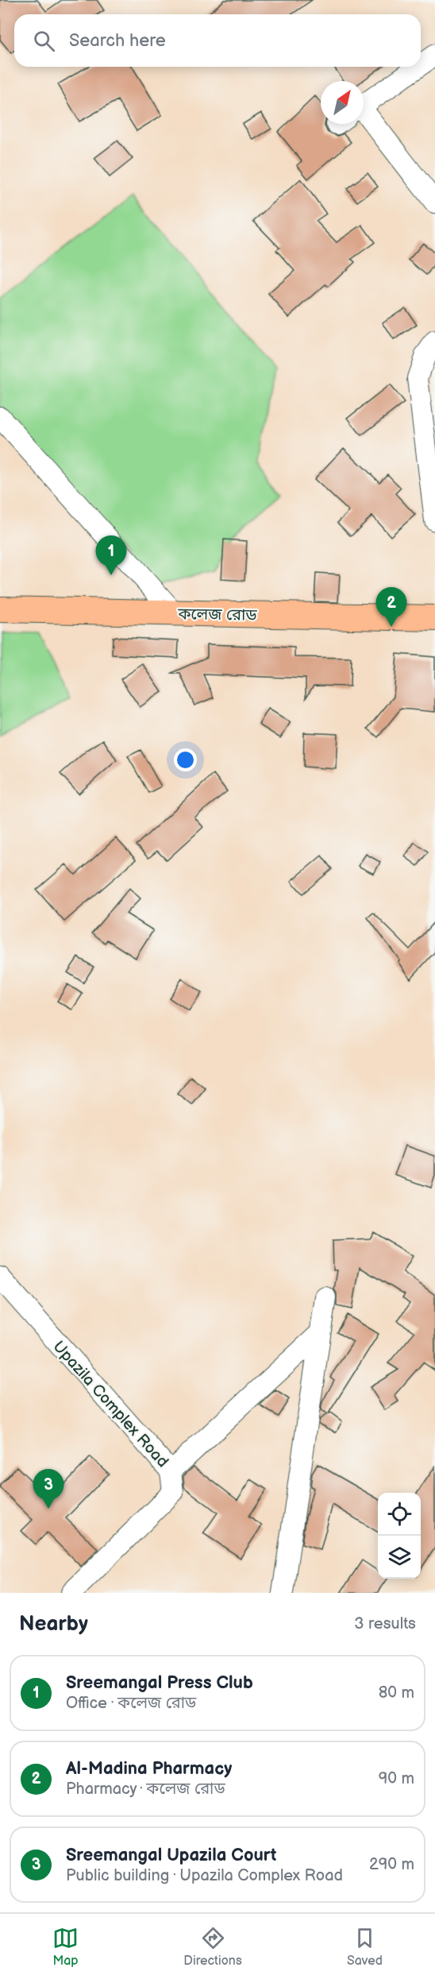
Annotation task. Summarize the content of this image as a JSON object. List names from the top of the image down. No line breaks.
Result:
{"streets":{"main road":["কলেজ রোড"],"street":["Upazila Complex Road"]},"north":"top right","page":{"search":"Search here","pins":["1","2","3"],"heading":["Nearby","3 results"],"list":[{"mark":"1","name":"Sreemangal Press Club","note":"Office · কলেজ রোড","value":"80 m"},{"mark":"2","name":"Al-Madina Pharmacy","note":"Pharmacy · কলেজ রোড","value":"90 m"},{"mark":"3","name":"Sreemangal Upazila Court","note":"Public building · Upazila Complex Road","value":"290 m"}],"nav":["Map","Directions","Saved"]}}
